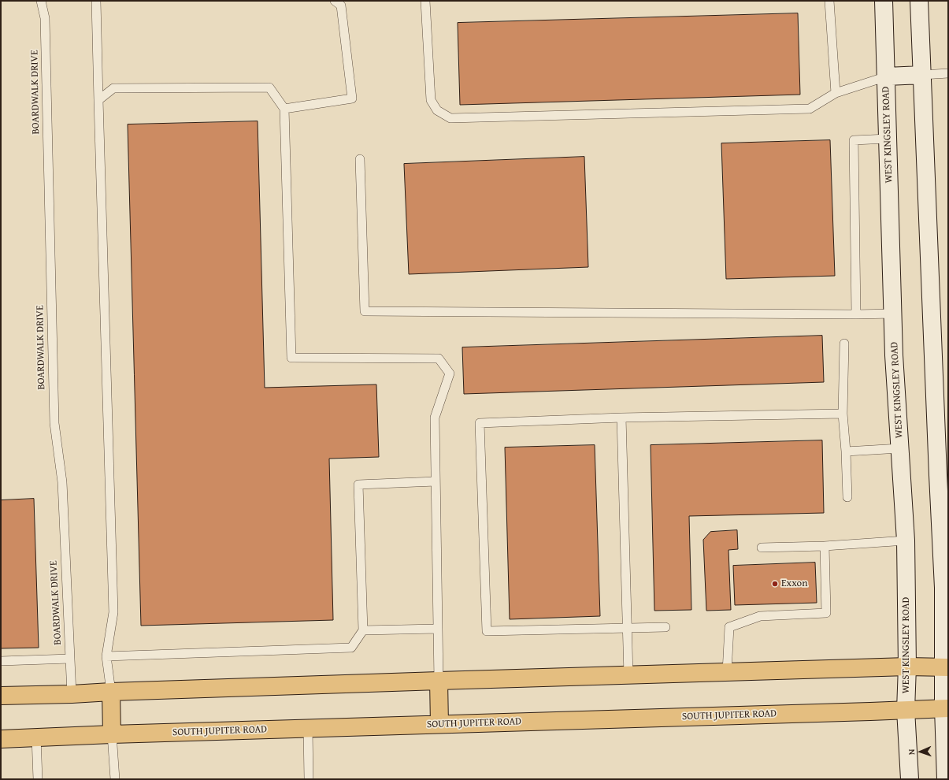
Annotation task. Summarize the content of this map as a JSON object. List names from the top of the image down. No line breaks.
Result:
{"streets":{"main road":["WEST KINGSLEY ROAD","SOUTH JUPITER ROAD"],"lane":["BOARDWALK DRIVE"]},"crossings":[["WEST KINGSLEY ROAD","SOUTH JUPITER ROAD"]],"places":["Exxon"],"north":"left"}
